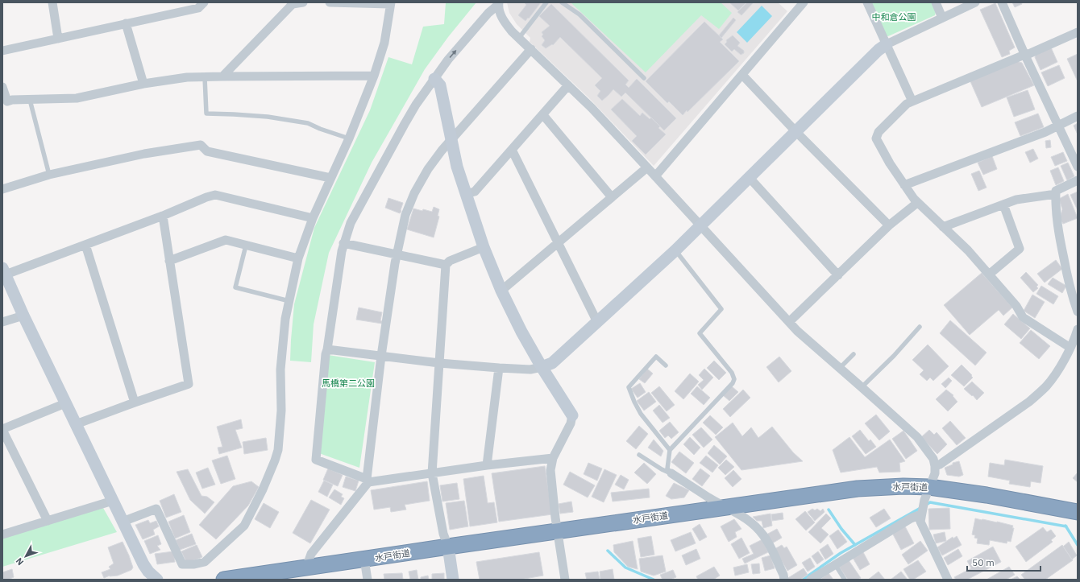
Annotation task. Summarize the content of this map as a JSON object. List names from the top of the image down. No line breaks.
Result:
{"streets":{"highway":["水戸街道"]},"parks":["中和倉公園","馬橋第二公園"],"scale_bar":"50 m","north":"bottom left"}
